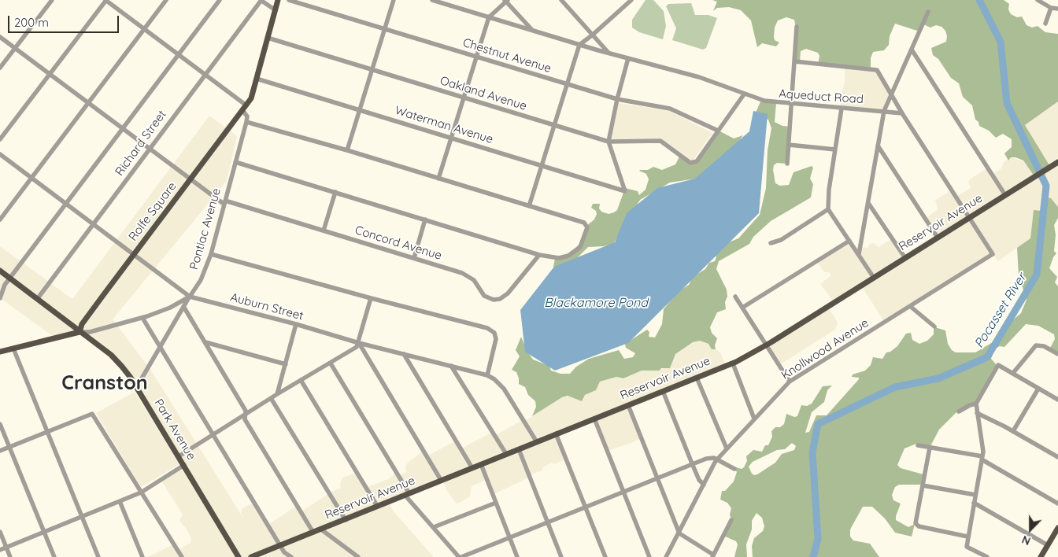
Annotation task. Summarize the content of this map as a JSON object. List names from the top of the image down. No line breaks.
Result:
{"streets":{"main road":["Rolfe Square","Reservoir Avenue","Pontiac Avenue","Park Avenue"],"street":["Chestnut Avenue","Oakland Avenue","Aqueduct Road","Waterman Avenue","Richard Street","Concord Avenue","Auburn Street","Knollwood Avenue"]},"crossings":[["Chestnut Avenue","Oakland Avenue"],["Oakland Avenue","Waterman Avenue"],["Richard Street","Concord Avenue"],["Richard Street","Auburn Street"],["Richard Street","Park Avenue"],["Rolfe Square","Pontiac Avenue"],["Rolfe Square","Concord Avenue"],["Rolfe Square","Auburn Street"],["Rolfe Square","Park Avenue"],["Reservoir Avenue","Auburn Street"],["Reservoir Avenue","Knollwood Avenue"],["Pontiac Avenue","Concord Avenue"],["Pontiac Avenue","Auburn Street"],["Pontiac Avenue","Park Avenue"]],"districts":["Cranston"],"water":["Blackamore Pond","Pocasset River"],"scale_bar":"200 m","north":"bottom"}
